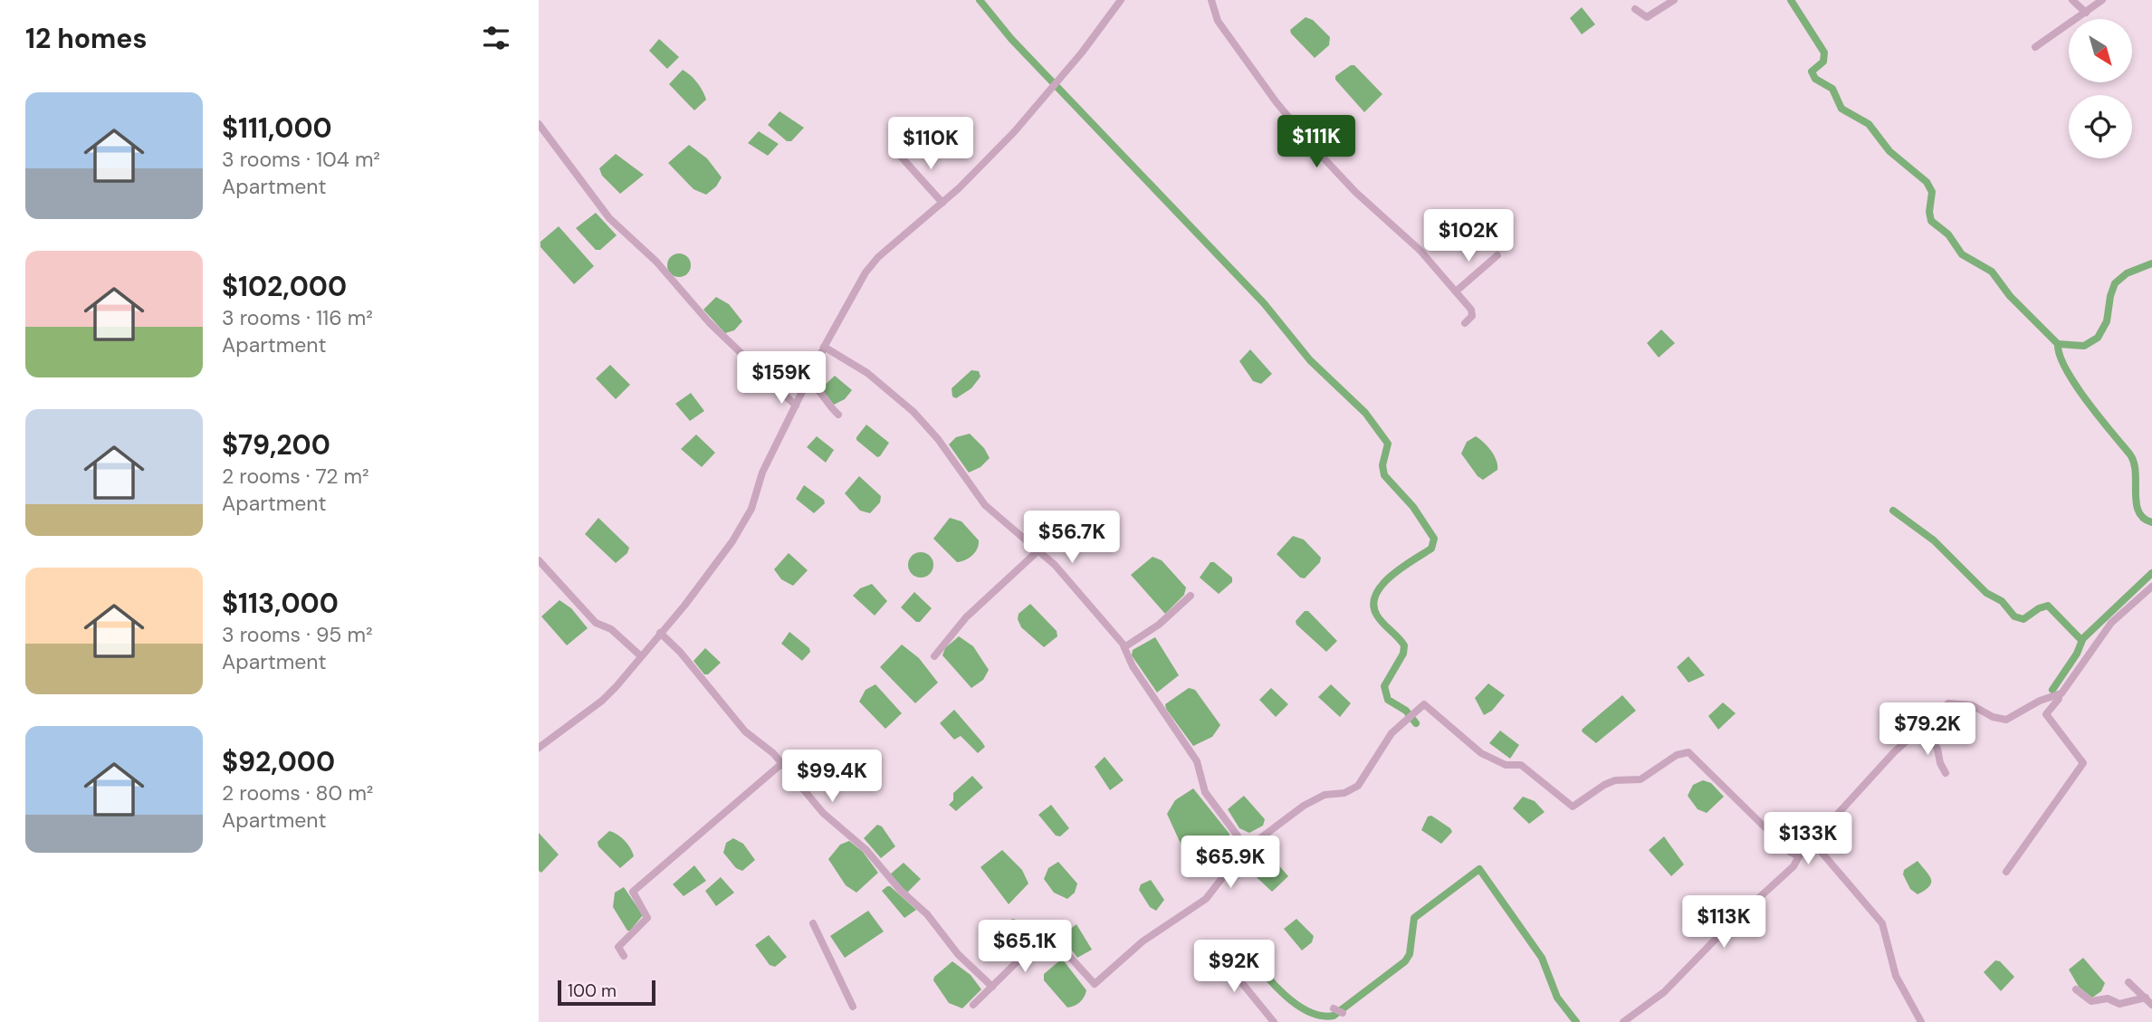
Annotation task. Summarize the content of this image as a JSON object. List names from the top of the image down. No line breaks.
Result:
{"scale_bar":"100 m","north":"bottom right","page":{"heading":"12 homes","list":[{"name":"$111,000","note":"3 rooms · 104 m² · Apartment"},{"name":"$102,000","note":"3 rooms · 116 m² · Apartment"},{"name":"$79,200","note":"2 rooms · 72 m² · Apartment"},{"name":"$113,000","note":"3 rooms · 95 m² · Apartment"},{"name":"$92,000","note":"2 rooms · 80 m² · Apartment"}],"price":["$111K","$110K","$102K","$159K","$56.7K","$79.2K","$99.4K","$133K","$65.9K","$113K","$65.1K","$92K"],"scale":"100 m"}}
